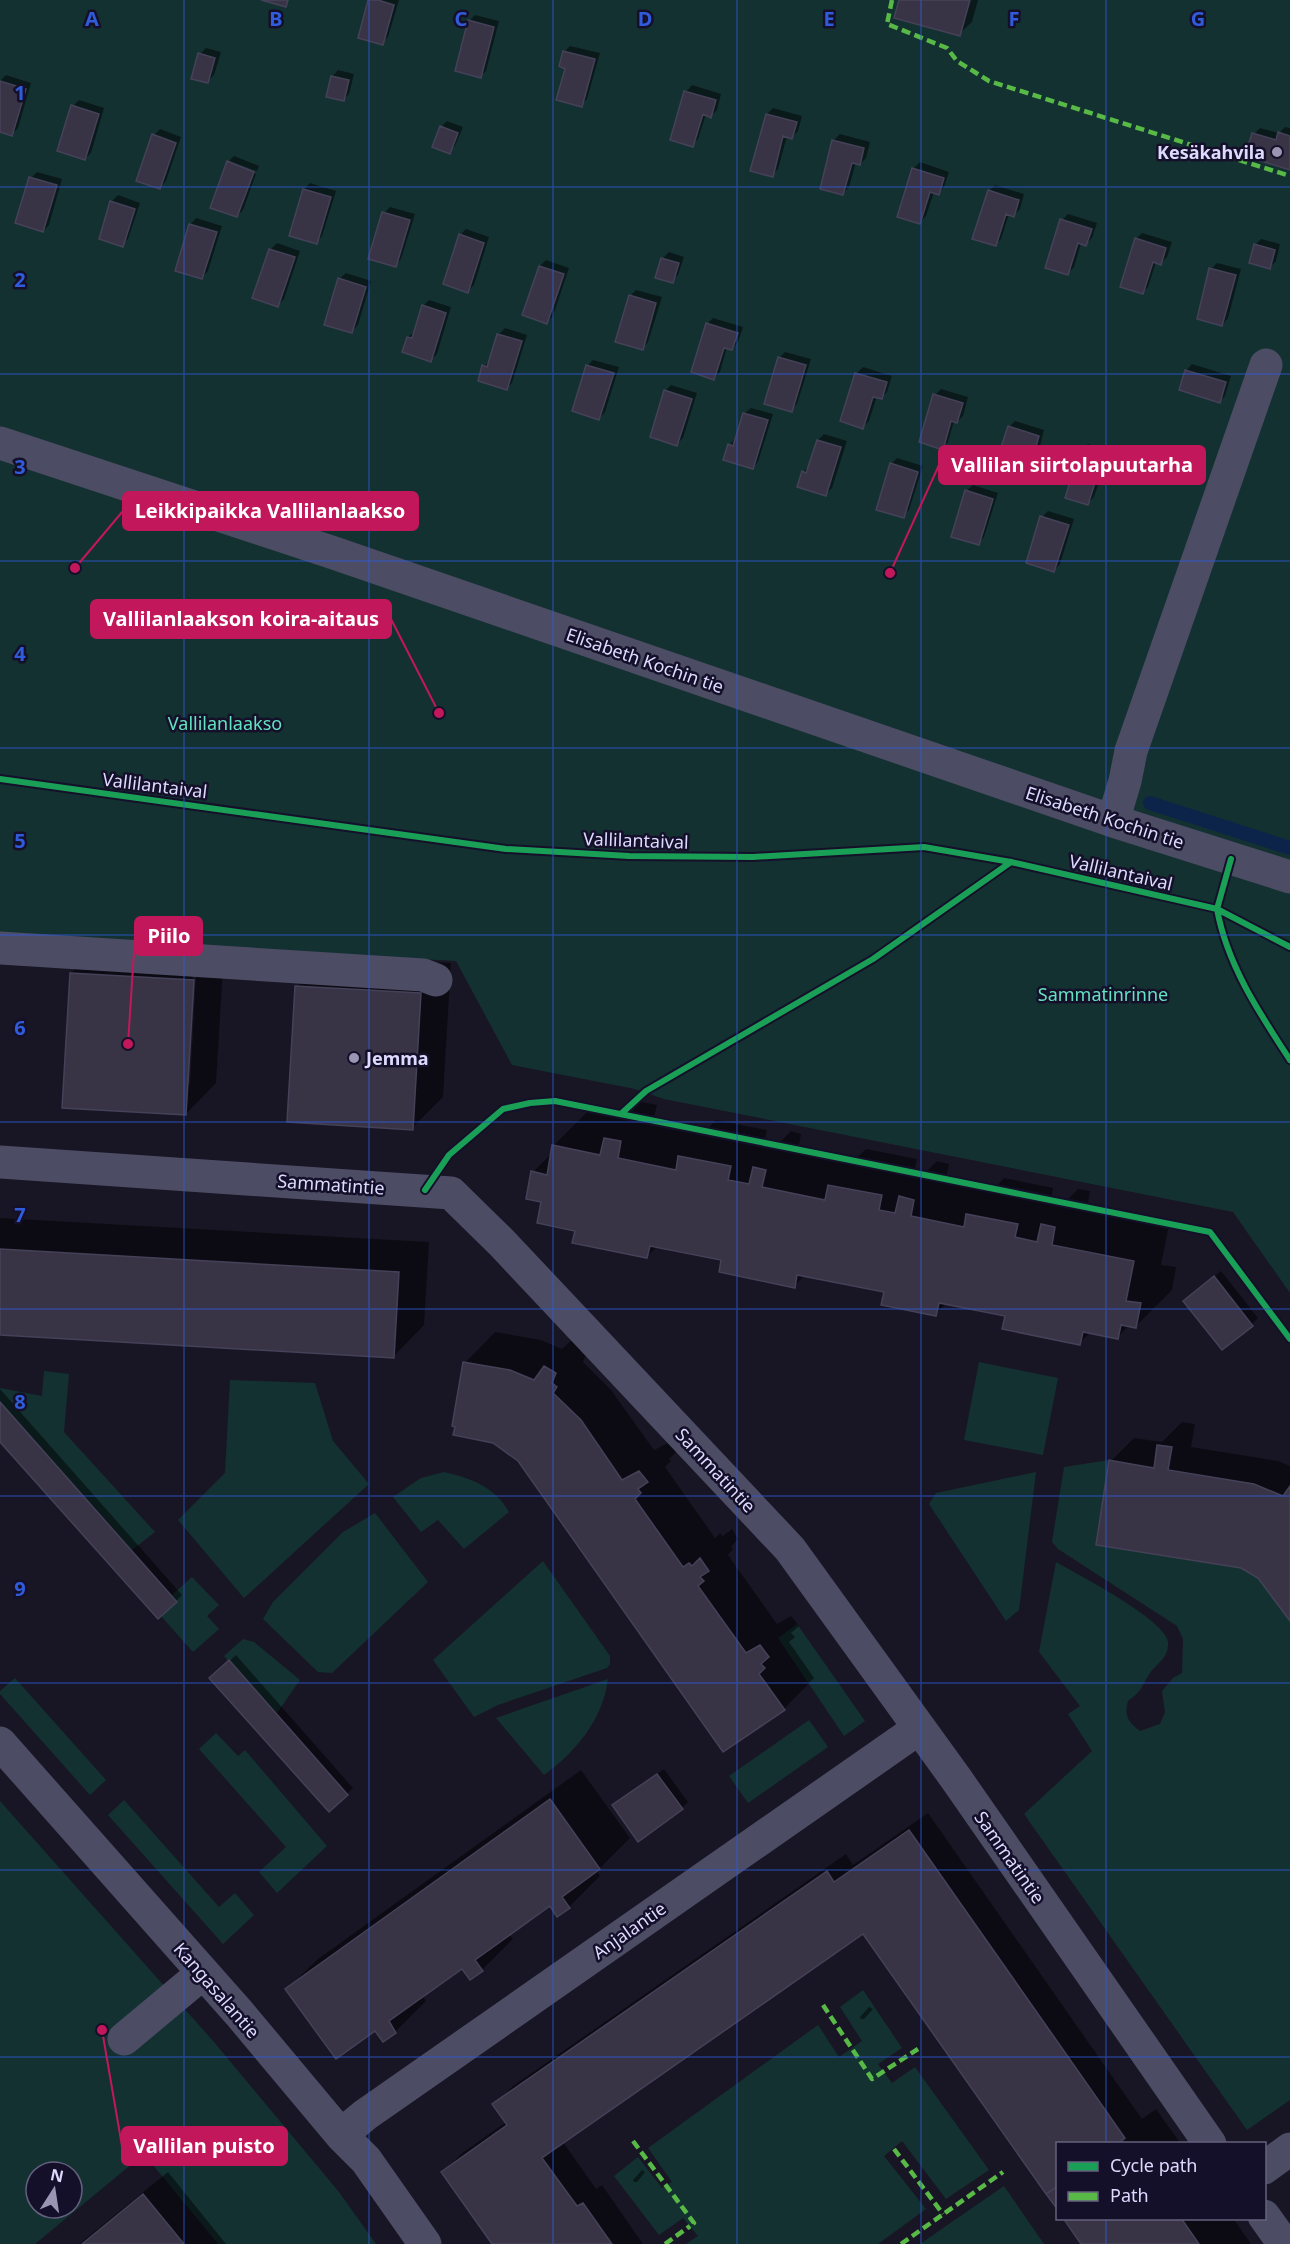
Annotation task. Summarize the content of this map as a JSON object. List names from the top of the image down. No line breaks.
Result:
{"streets":{"street":["Elisabeth Kochin tie","Sammatintie","Anjalantie","Kangasalantie"],"cycle path":["Vallilantaival"]},"crossings":[["Sammatintie","Anjalantie"],["Anjalantie","Kangasalantie"]],"parks":["Vallilanlaakso","Sammatinrinne"],"places":["Kesäkahvila","Leikkipaikka Vallilanlaakso","Vallilan siirtolapuutarha","Vallilanlaakson koira-aitaus","Piilo","Jemma","Vallilan puisto"],"legend":["Cycle path","Path"],"north":"top","grid":{"columns":["A","B","C","D","E","F","G"],"rows":["1","2","3","4","5","6","7","8","9"]}}
